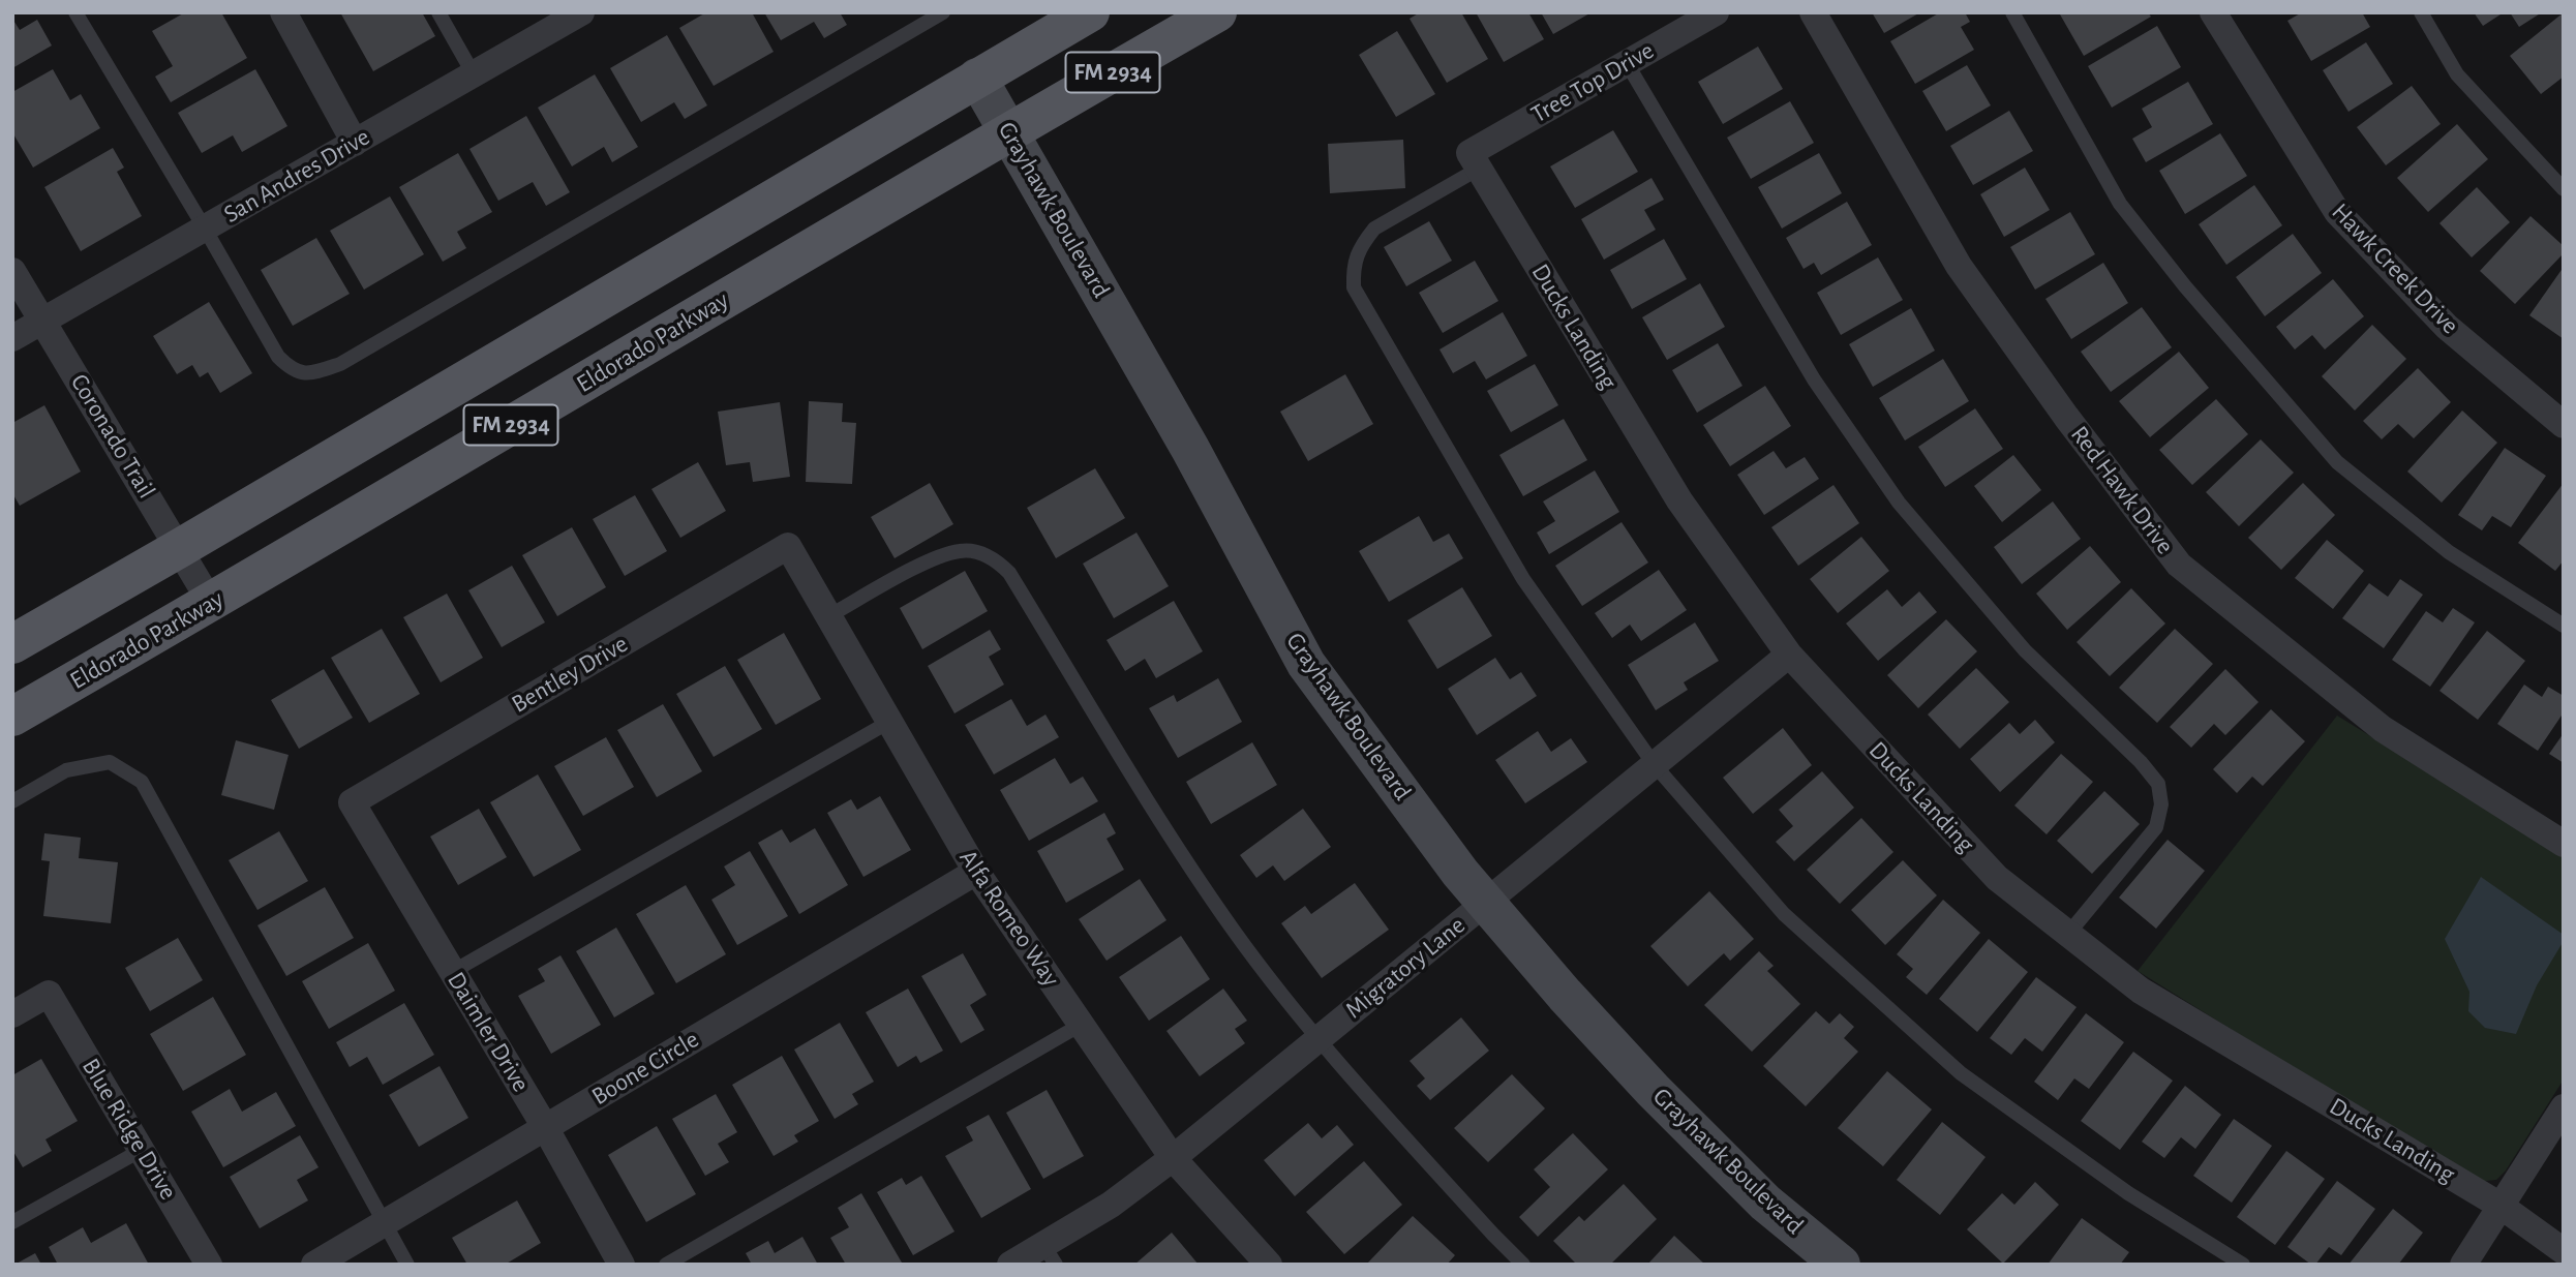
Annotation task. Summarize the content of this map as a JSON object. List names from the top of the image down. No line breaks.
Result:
{"streets":{"main road":["FM 2934","Eldorado Parkway"],"street":["Tree Top Drive","San Andres Drive","Grayhawk Boulevard","Hawk Creek Drive","Ducks Landing","Coronado Trail","Red Hawk Drive","Bentley Drive","Alfa Romeo Way","Migratory Lane","Daimler Drive","Boone Circle","Blue Ridge Drive"]},"crossings":[["FM 2934","Grayhawk Boulevard"],["FM 2934","Coronado Trail"],["Tree Top Drive","Ducks Landing"],["San Andres Drive","Coronado Trail"],["Grayhawk Boulevard","Eldorado Parkway"],["Grayhawk Boulevard","Migratory Lane"],["Ducks Landing","Migratory Lane"],["Eldorado Parkway","Coronado Trail"],["Bentley Drive","Alfa Romeo Way"],["Bentley Drive","Daimler Drive"],["Alfa Romeo Way","Migratory Lane"],["Alfa Romeo Way","Boone Circle"],["Daimler Drive","Boone Circle"]]}
